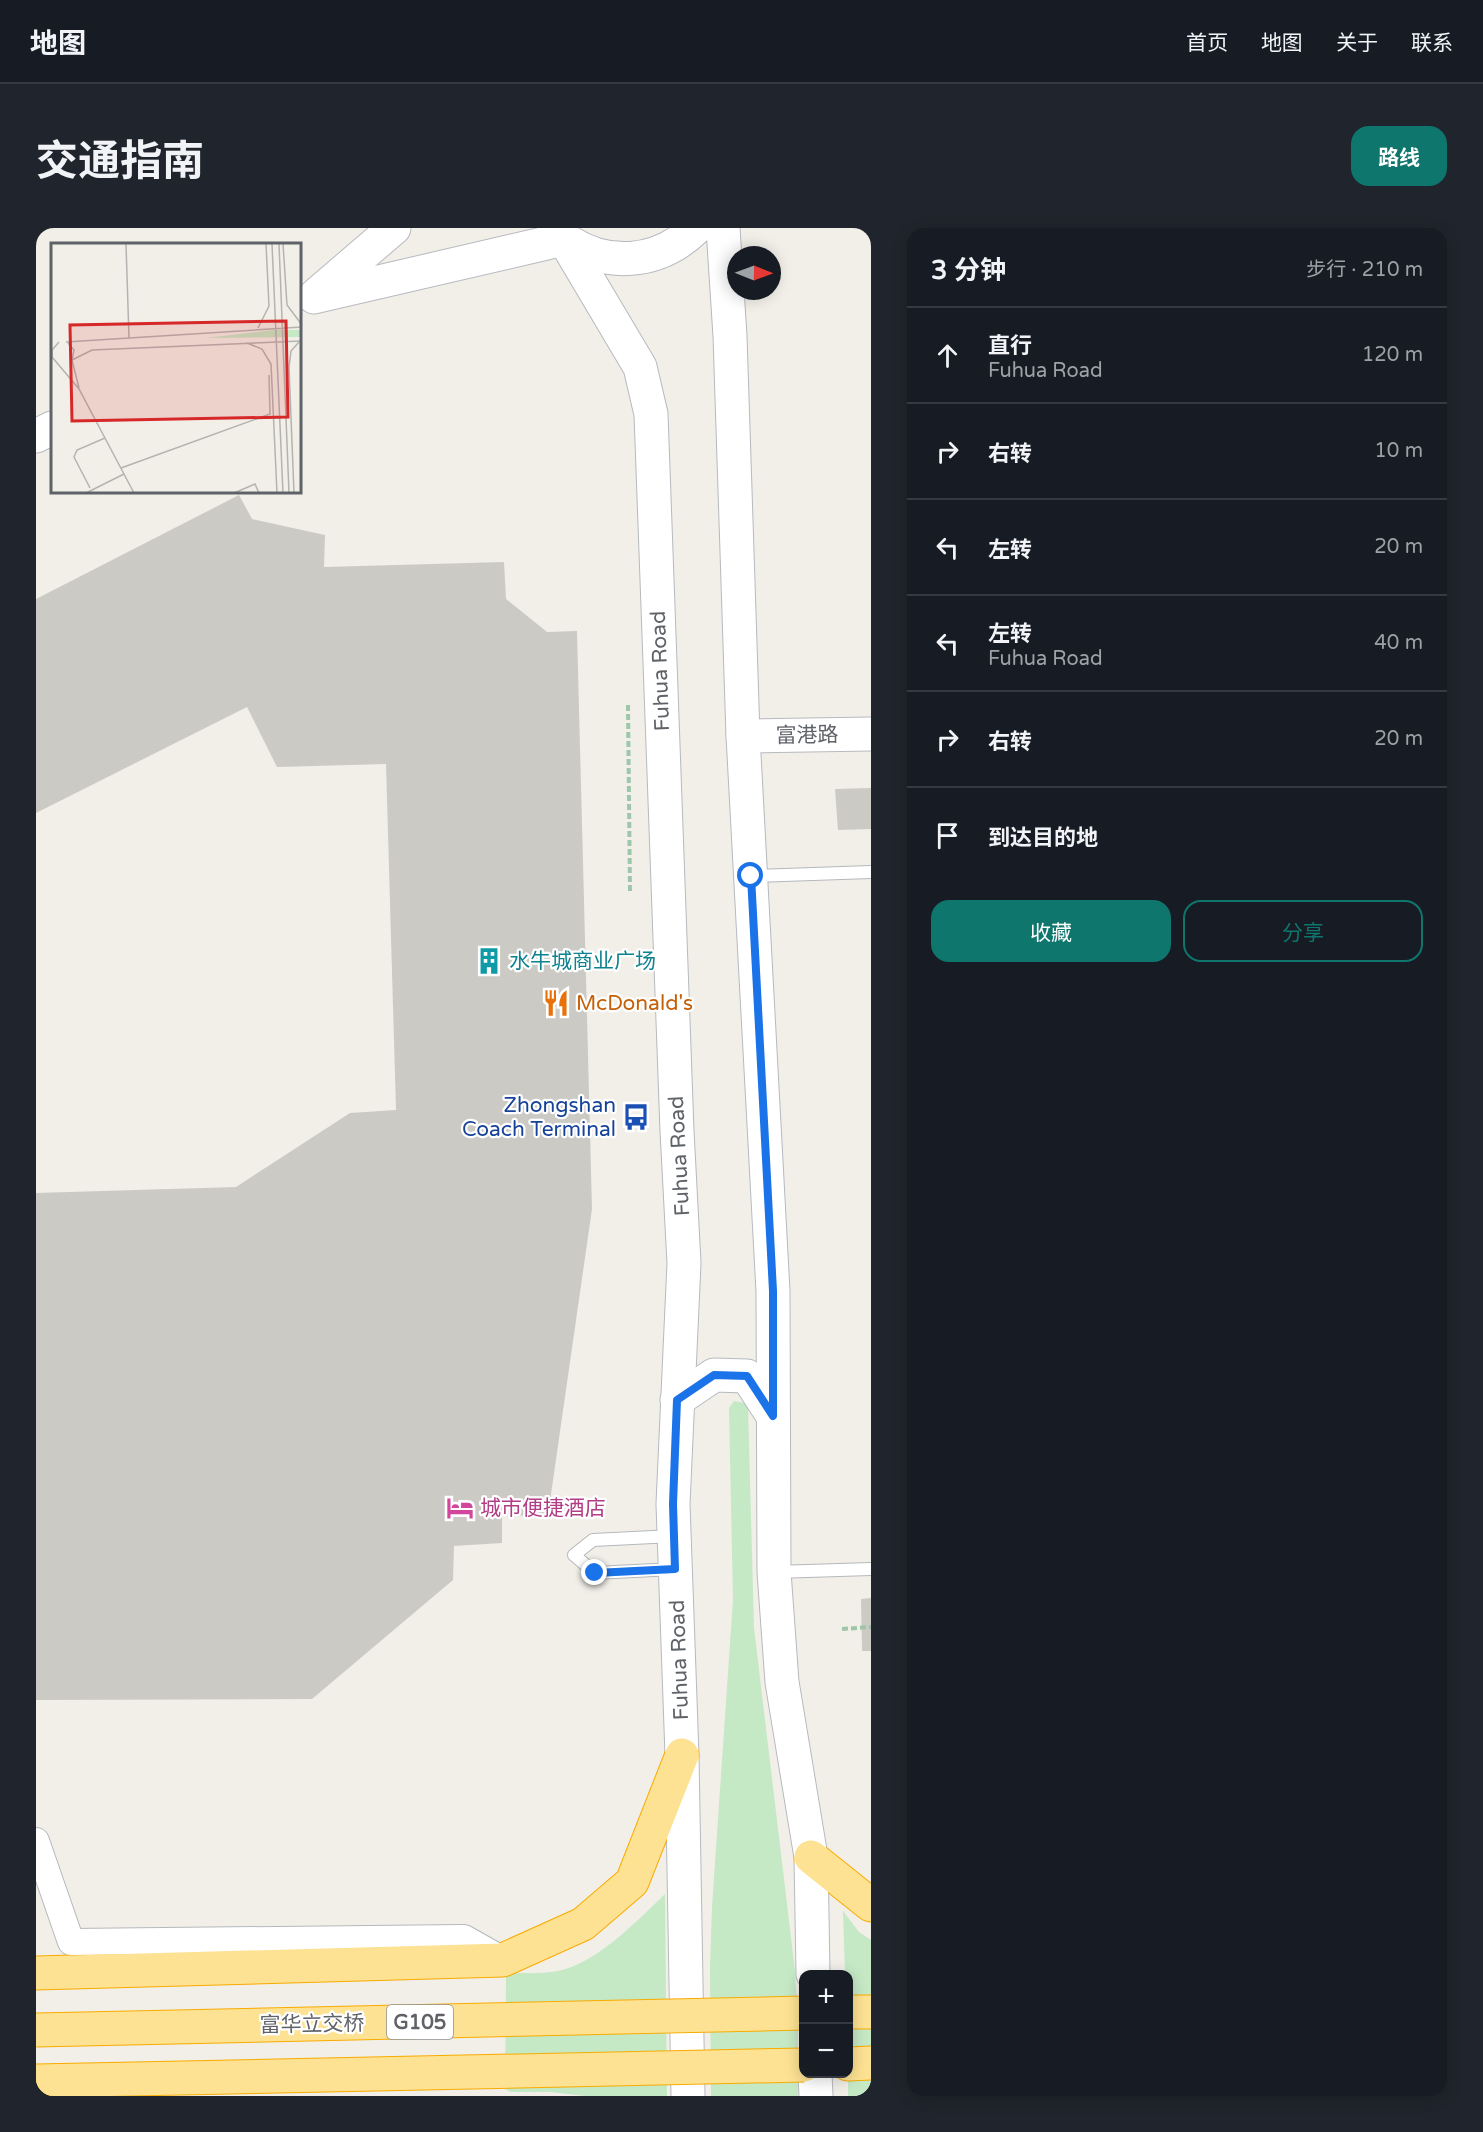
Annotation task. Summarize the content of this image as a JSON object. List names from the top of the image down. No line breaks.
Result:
{"streets":{"highway":["G105","富华立交桥"],"main road":["Fuhua Road","富港路"]},"places":{"building":["水牛城商业广场"],"restaurant":["McDonald's"],"bus stop":["Zhongshan Coach Terminal"],"hotel":["城市便捷酒店"]},"north":"right","page":{"header":"地图","nav":["首页","地图","关于","联系"],"title":"交通指南","buttons":["路线",["收藏","分享"]],"heading":["3 分钟","步行 · 210 m"],"list":[["直行","Fuhua Road","120 m"],["右转","10 m"],["左转","20 m"],["左转","Fuhua Road","40 m"],["右转","20 m"],"到达目的地"],"map_buttons":["+","−"]}}
